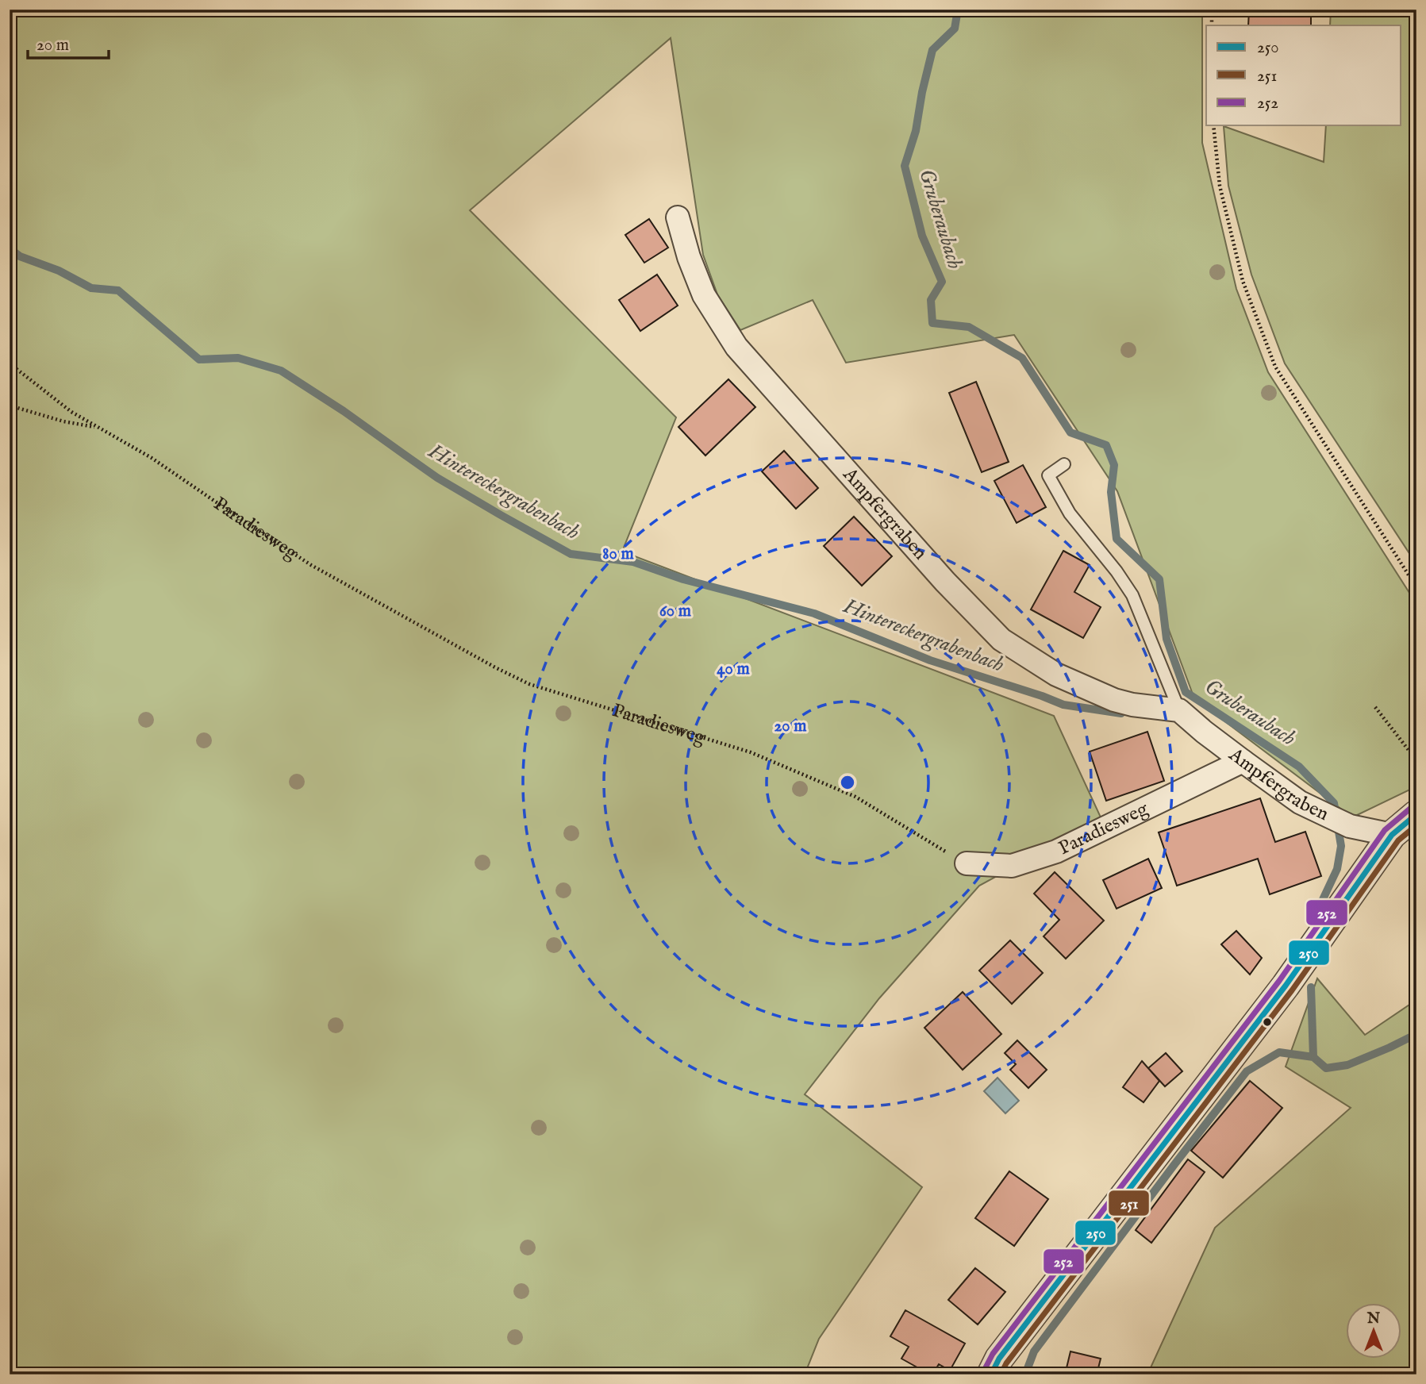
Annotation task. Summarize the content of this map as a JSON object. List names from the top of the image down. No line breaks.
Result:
{"streets":{"street":["Ampfergraben","Paradiesweg"]},"crossings":[["Ampfergraben","Paradiesweg"]],"water":["Gruberaubach","Hintereckergrabenbach"],"lines":["transit line 252","transit line 250","transit line 251"],"legend":["250","251","252"],"scale_bar":"20 m","north":"top","rings":["80 m","60 m","40 m","20 m"]}
